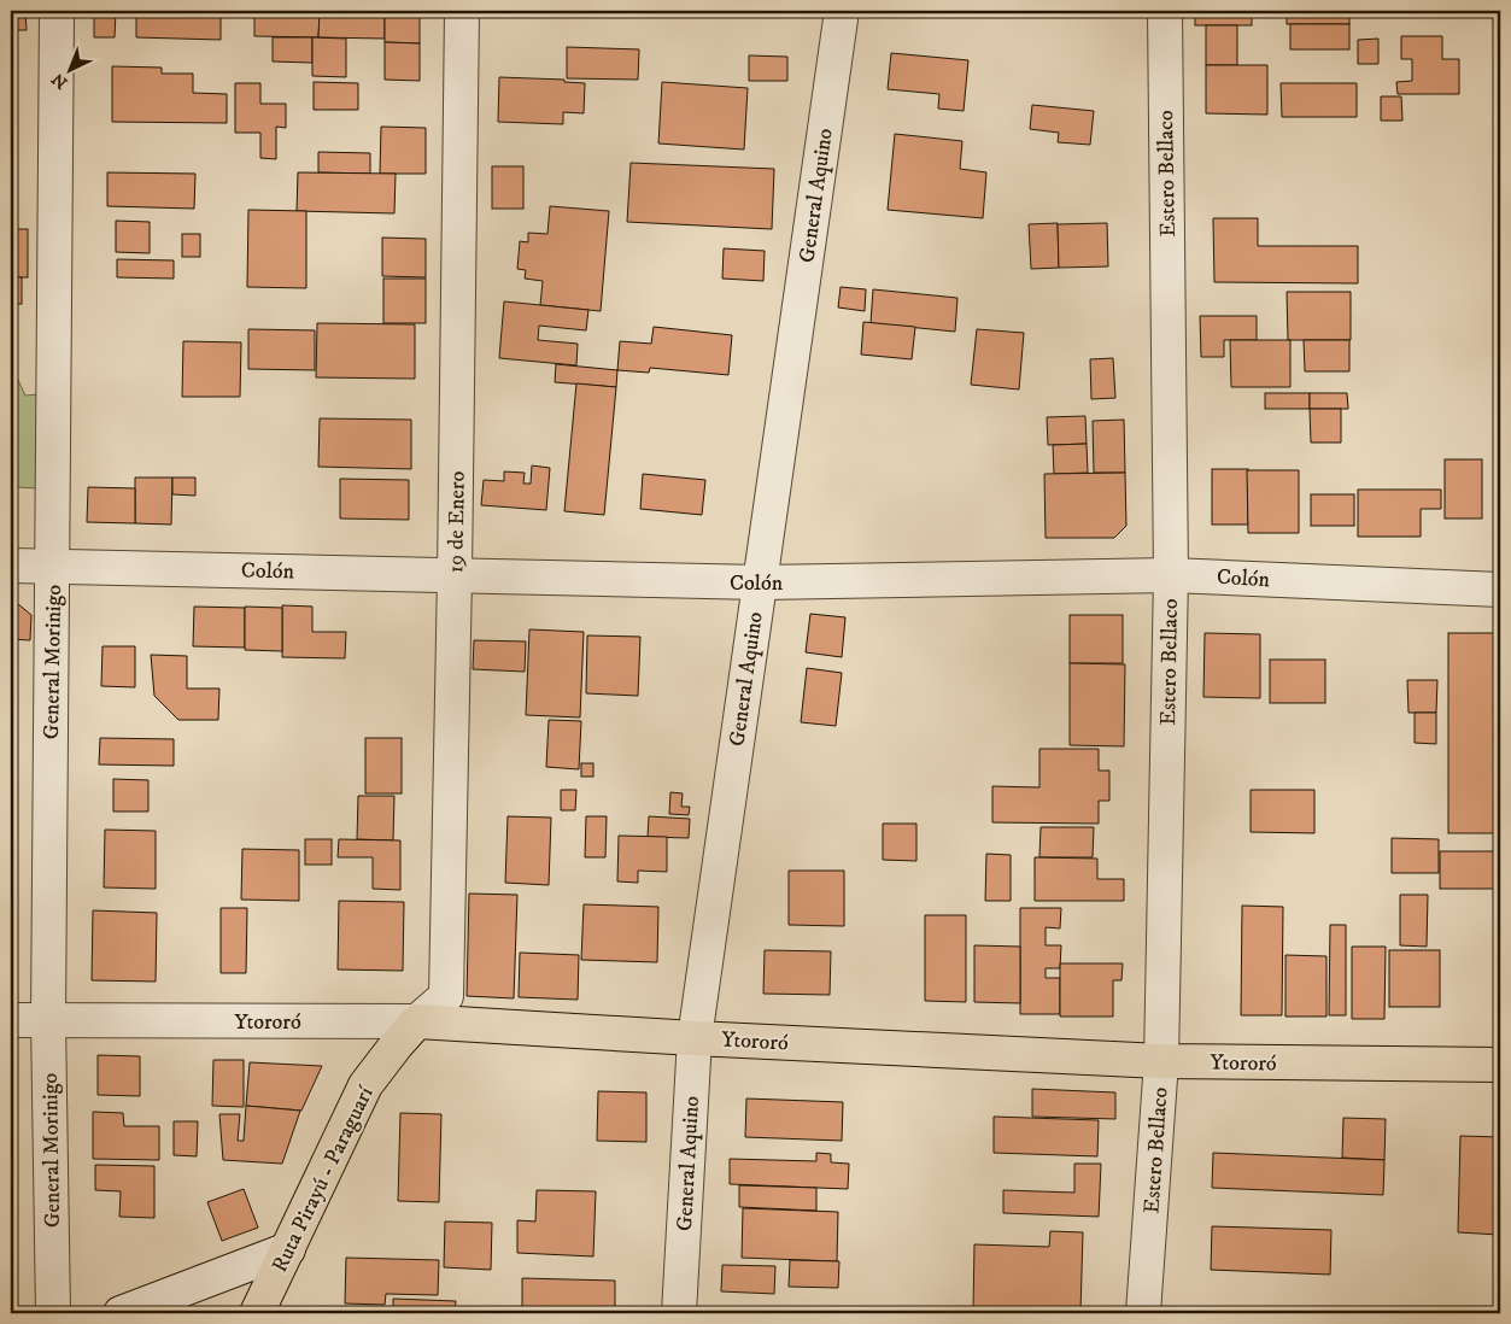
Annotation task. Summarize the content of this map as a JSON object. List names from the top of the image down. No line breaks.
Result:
{"streets":{"main road":["Ytororó","Ruta Pirayú - Paraguarí"],"street":["Estero Bellaco","General Aquino","19 de Enero","Colón","General Morinigo"]},"crossings":[["Estero Bellaco","Colón"],["Estero Bellaco","Ytororó"],["General Aquino","Colón"],["General Aquino","Ytororó"],["19 de Enero","Colón"],["19 de Enero","Ytororó"],["19 de Enero","Ruta Pirayú - Paraguarí"],["Colón","General Morinigo"],["General Morinigo","Ytororó"],["Ytororó","Ruta Pirayú - Paraguarí"]],"north":"bottom left"}
